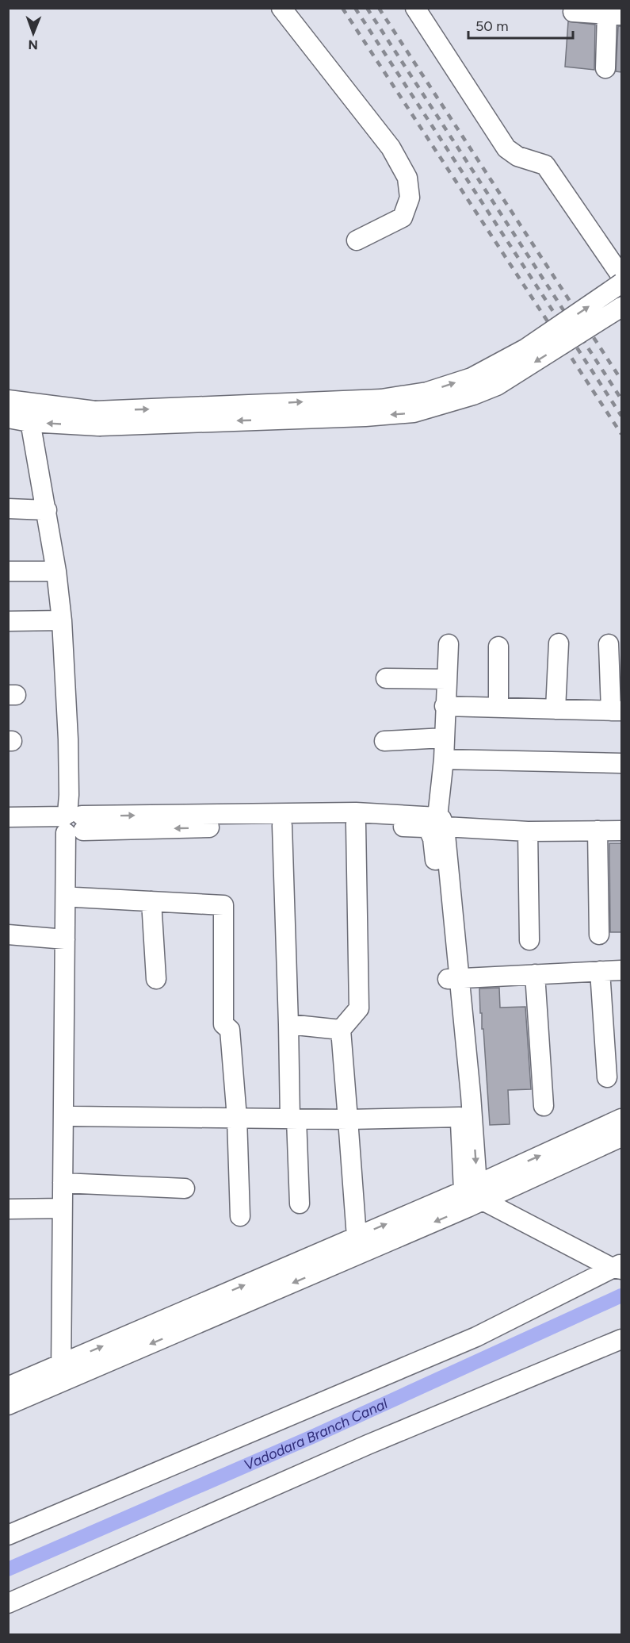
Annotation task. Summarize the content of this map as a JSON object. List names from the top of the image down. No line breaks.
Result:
{"water":["Vadodara Branch Canal"],"scale_bar":"50 m","north":"bottom"}
